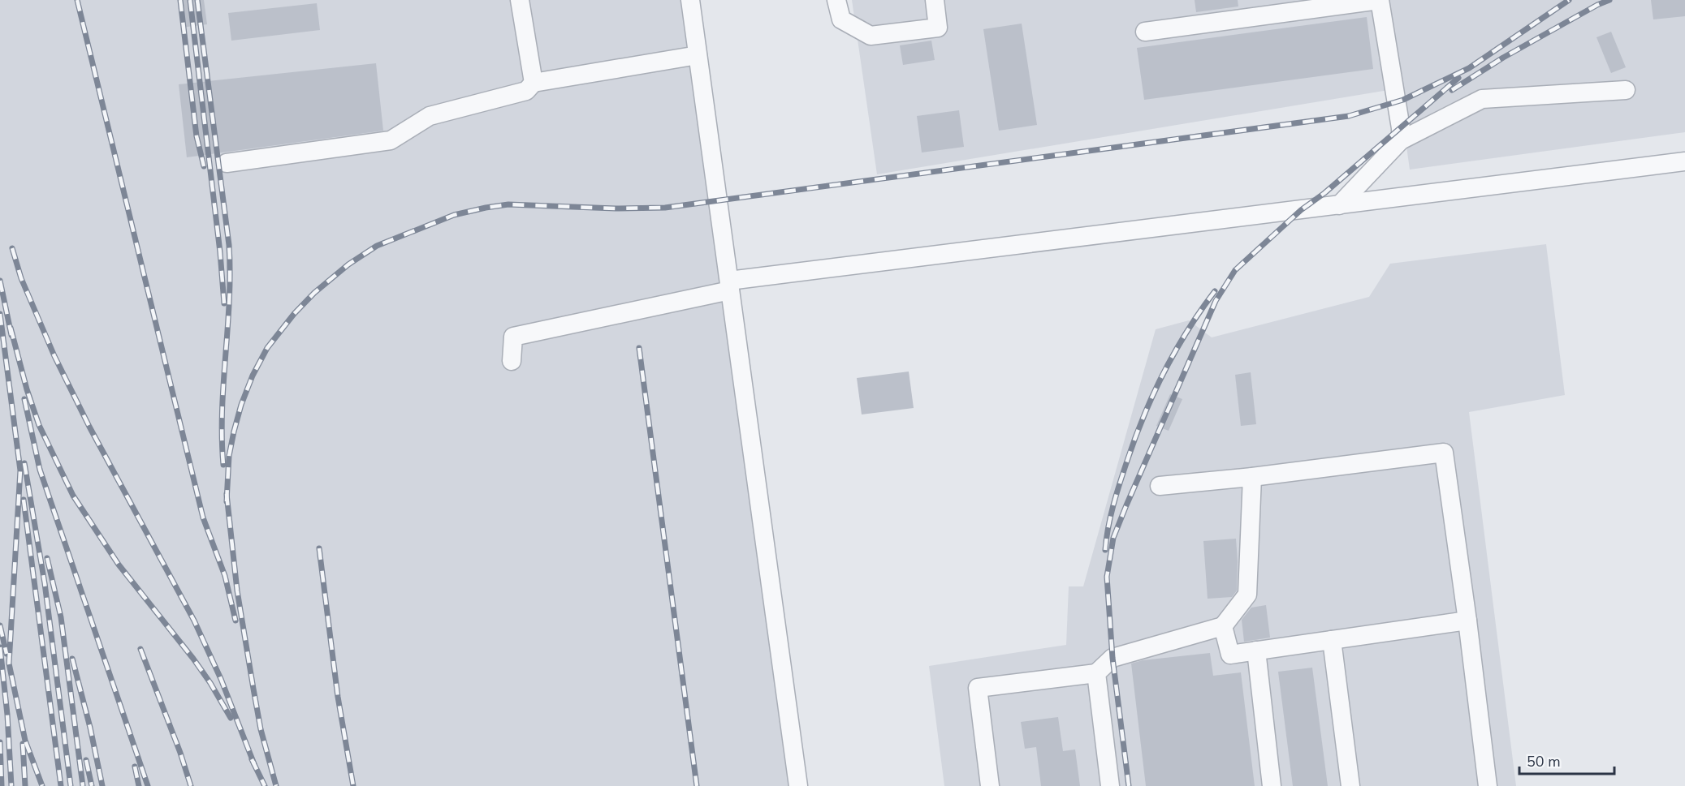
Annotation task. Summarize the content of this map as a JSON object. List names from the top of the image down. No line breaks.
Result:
{"scale_bar":"50 m"}
